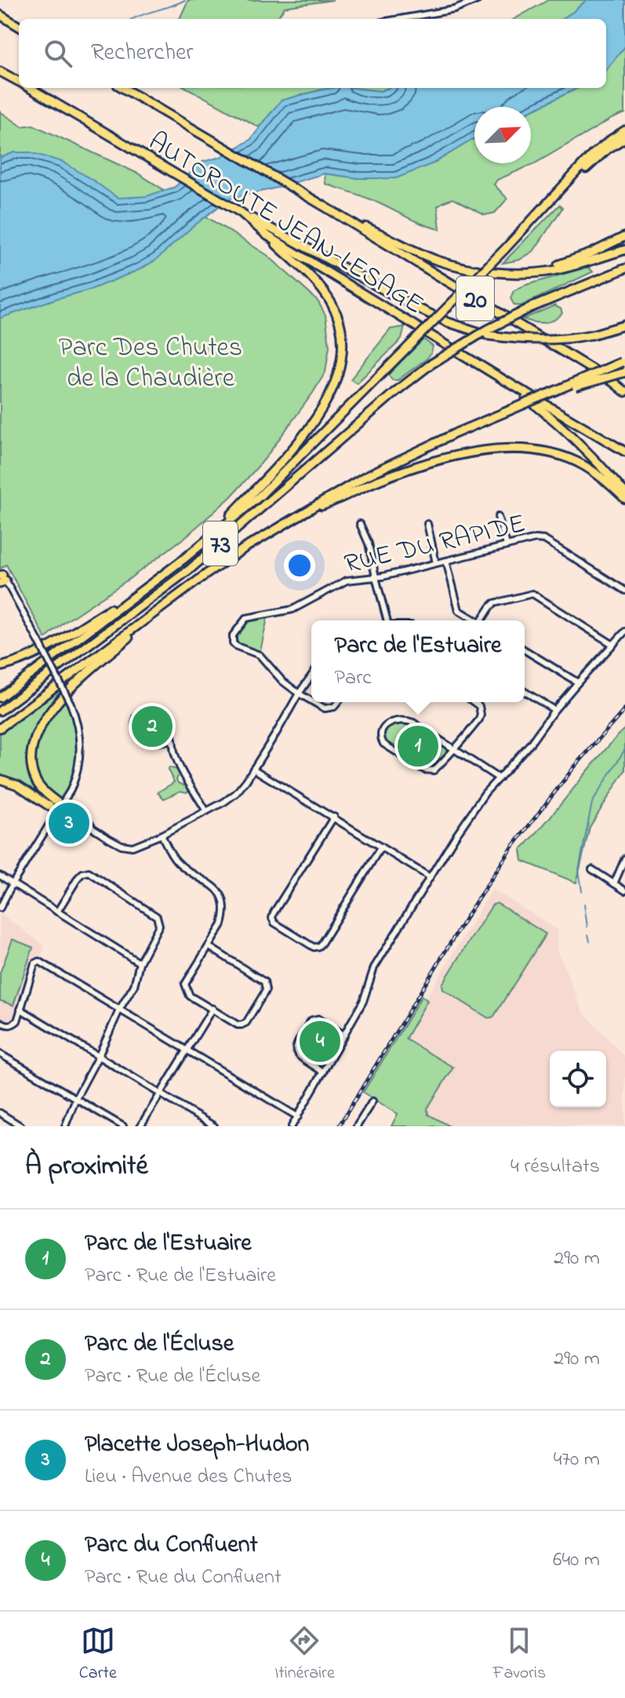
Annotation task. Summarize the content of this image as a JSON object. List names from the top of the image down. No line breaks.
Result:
{"streets":{"highway":["AUTOROUTE JEAN-LESAGE","20","73"],"street":["RUE DU RAPIDE"]},"parks":["Parc Des Chutes de la Chaudière"],"north":"top right","page":{"search":"Rechercher","popup":["Parc de l'Estuaire","Parc"],"pins":["2","1","3","4"],"heading":["À proximité","4 résultats"],"list":[{"mark":"1","name":"Parc de l'Estuaire","note":"Parc · Rue de l'Estuaire","value":"290 m"},{"mark":"2","name":"Parc de l'Écluse","note":"Parc · Rue de l'Écluse","value":"290 m"},{"mark":"3","name":"Placette Joseph-Hudon","note":"Lieu · Avenue des Chutes","value":"470 m"},{"mark":"4","name":"Parc du Confluent","note":"Parc · Rue du Confluent","value":"640 m"}],"nav":["Carte","Itinéraire","Favoris"]}}
